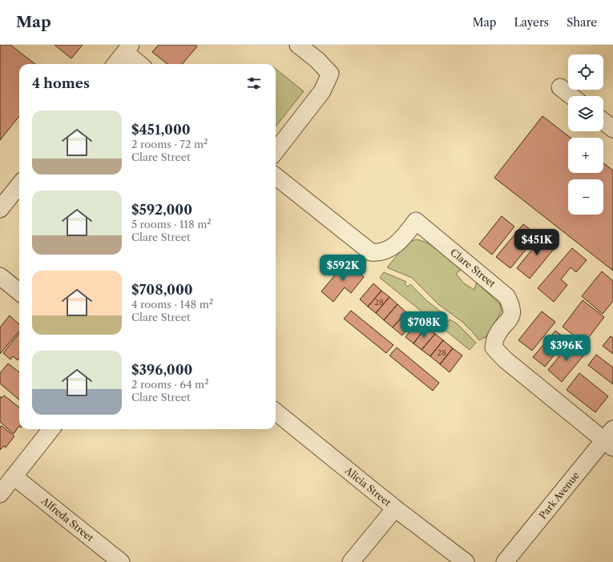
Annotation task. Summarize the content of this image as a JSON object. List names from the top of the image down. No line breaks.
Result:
{"streets":{"street":["Clare Street","Alicia Street","Park Avenue","Alfreda Street"]},"crossings":[["Clare Street","Park Avenue"]],"house_numbers":["28","28"],"page":{"header":"Map","nav":["Map","Layers","Share"],"map_buttons":["+","−"],"heading":"4 homes","list":[{"name":"$451,000","note":"2 rooms · 72 m² · Clare Street"},{"name":"$592,000","note":"5 rooms · 118 m² · Clare Street"},{"name":"$708,000","note":"4 rooms · 148 m² · Clare Street"},{"name":"$396,000","note":"2 rooms · 64 m² · Clare Street"}],"price":["$451K","$592K","$708K","$396K"]}}
